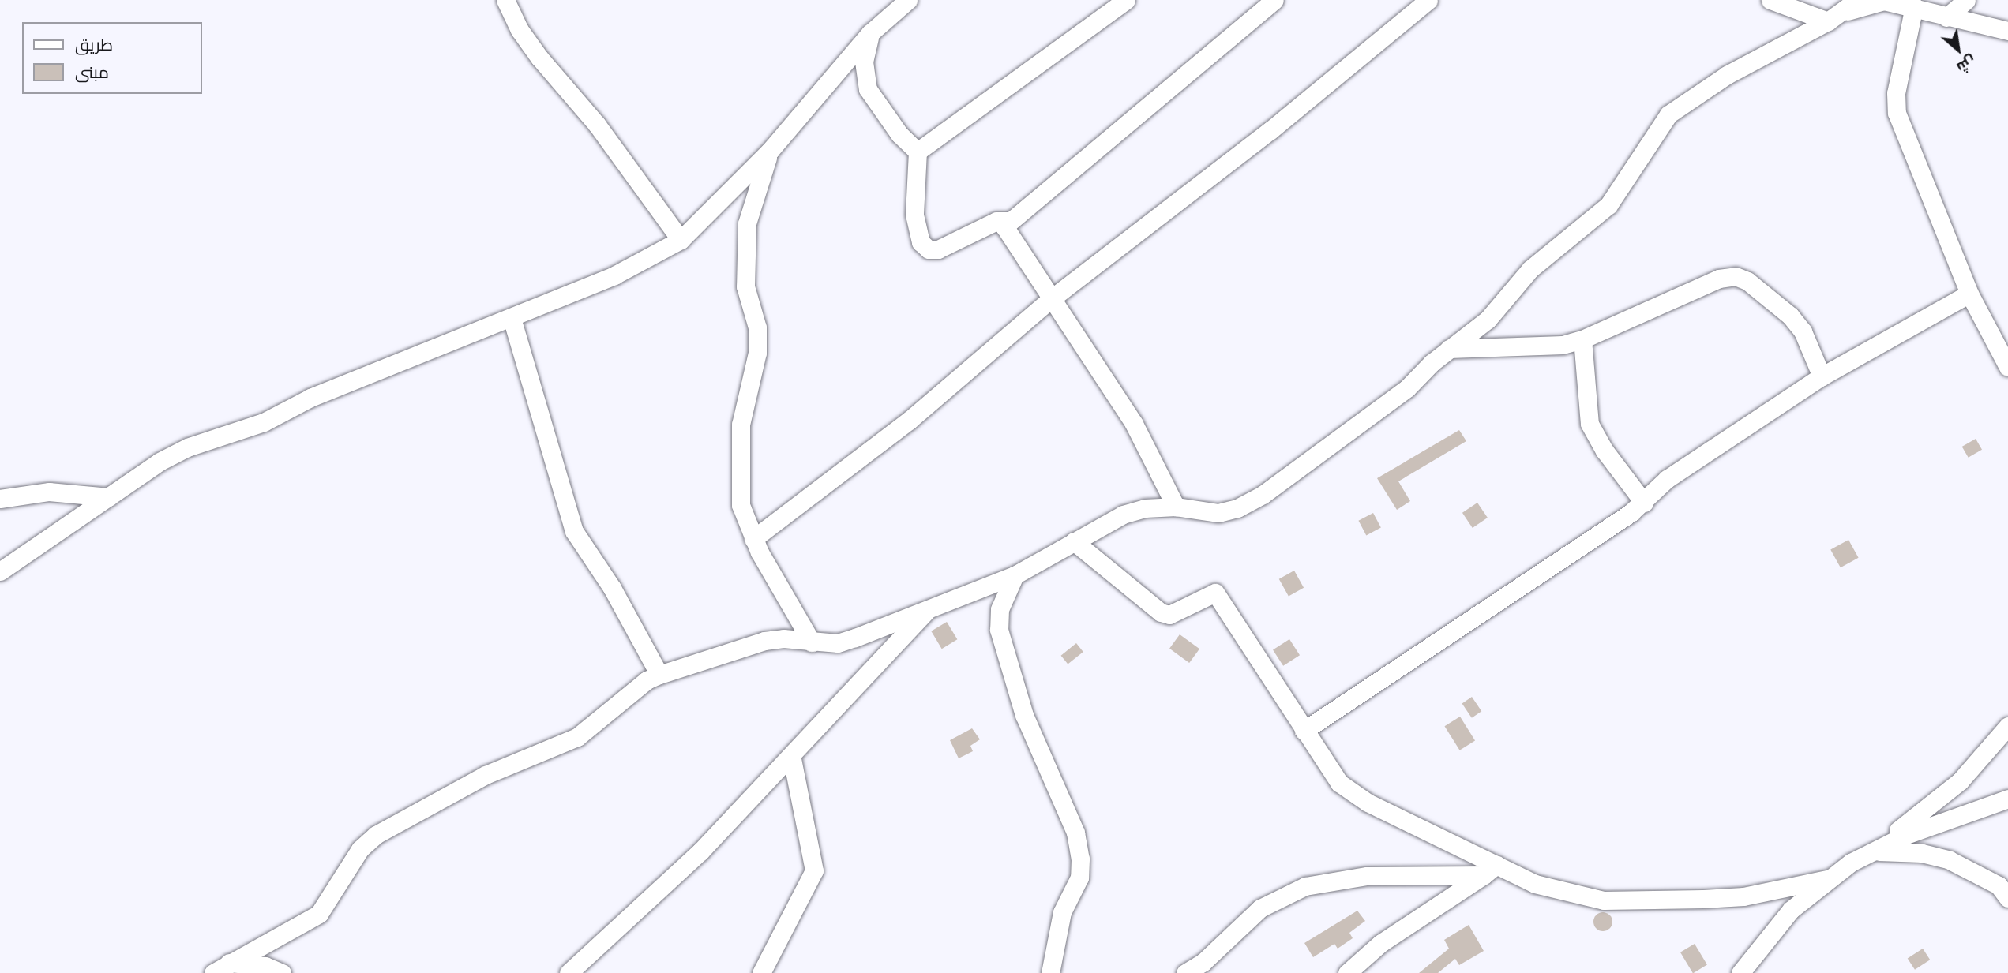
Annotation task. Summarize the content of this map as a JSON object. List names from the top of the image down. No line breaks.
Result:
{"legend":["طريق","مبنى"],"north":"bottom right"}
